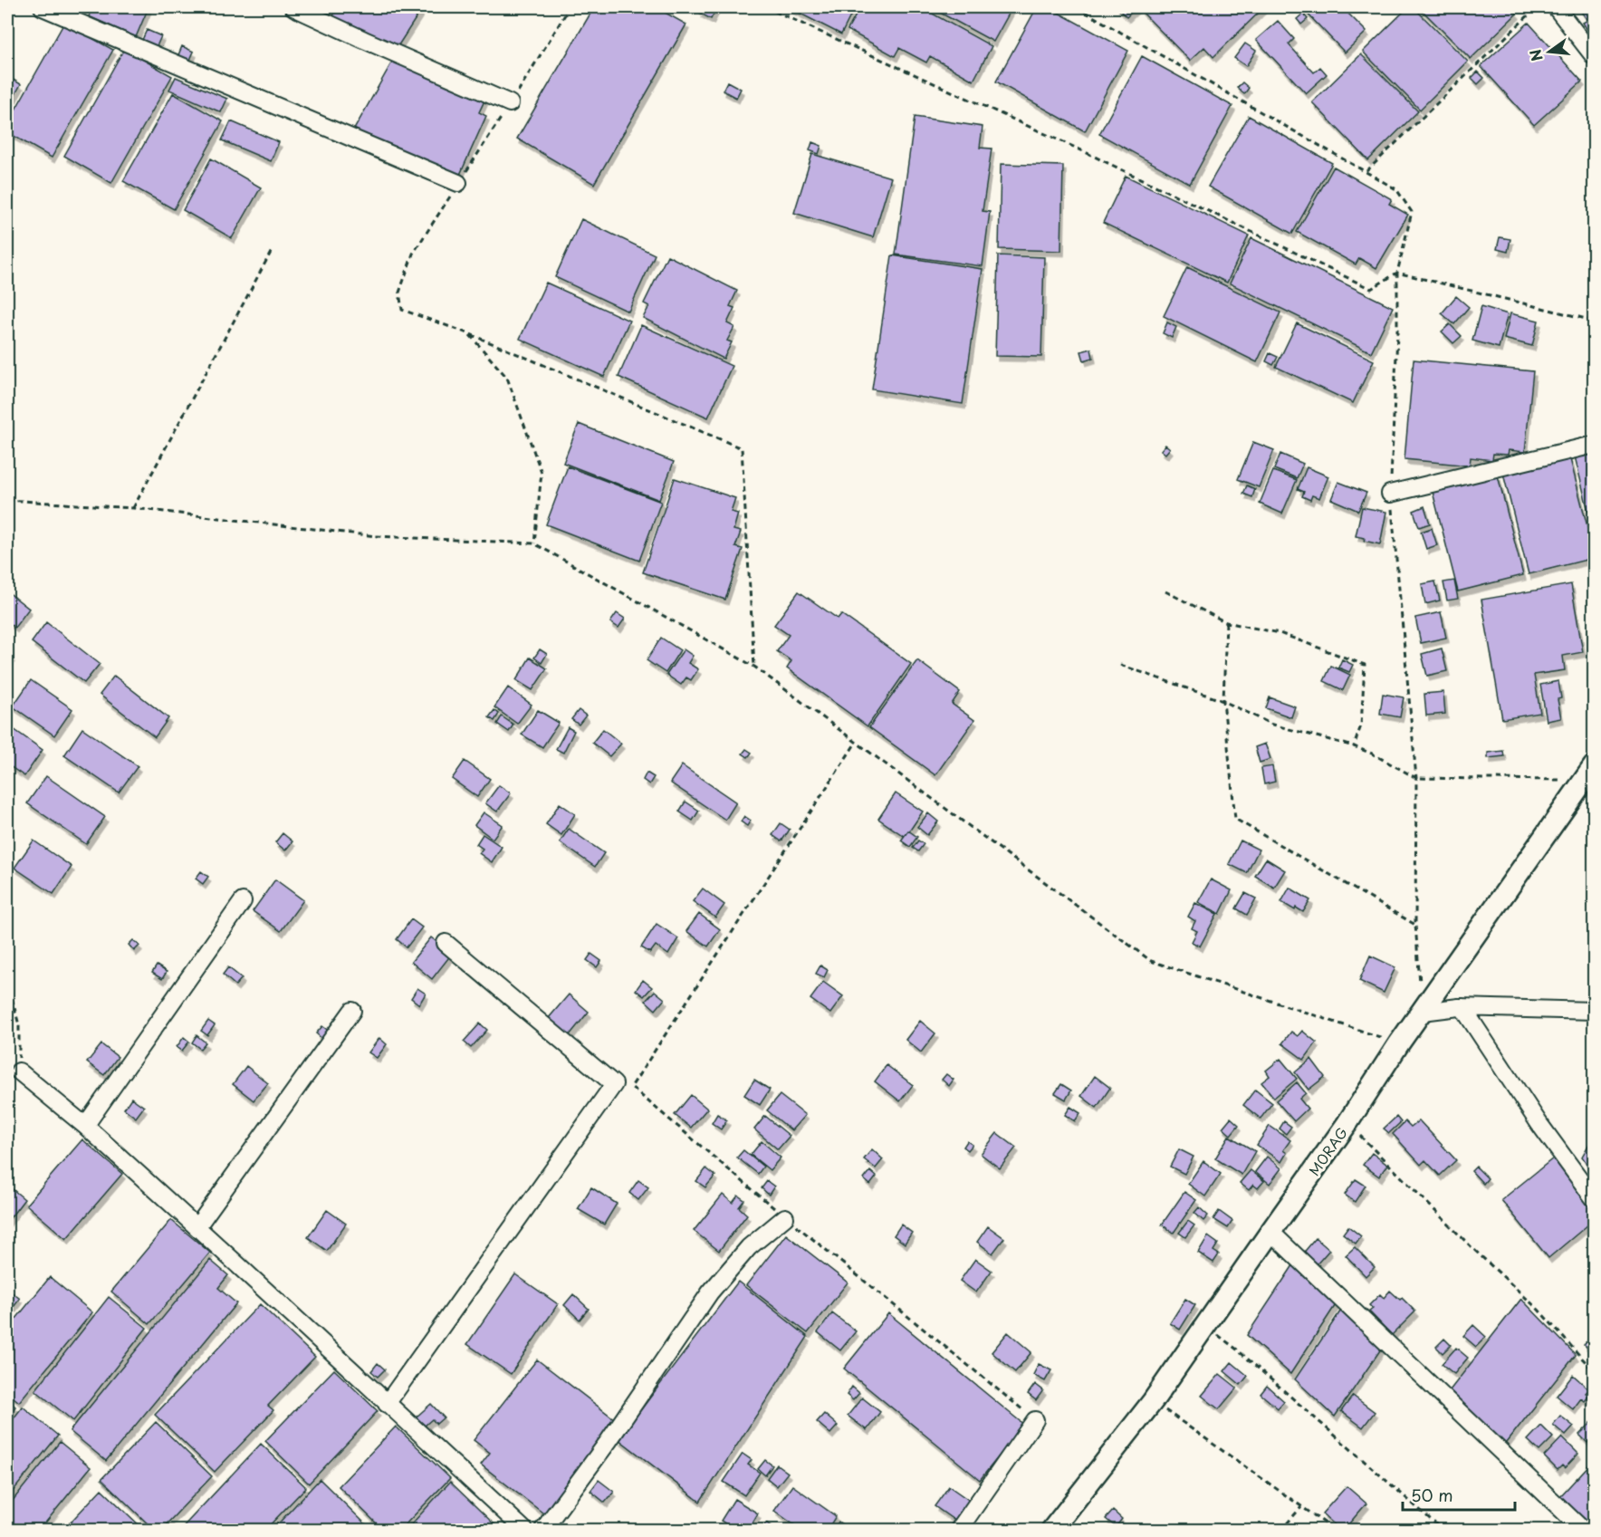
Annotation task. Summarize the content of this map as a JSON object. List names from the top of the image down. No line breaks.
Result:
{"streets":{"main road":["MORAG"]},"scale_bar":"50 m","north":"left"}
